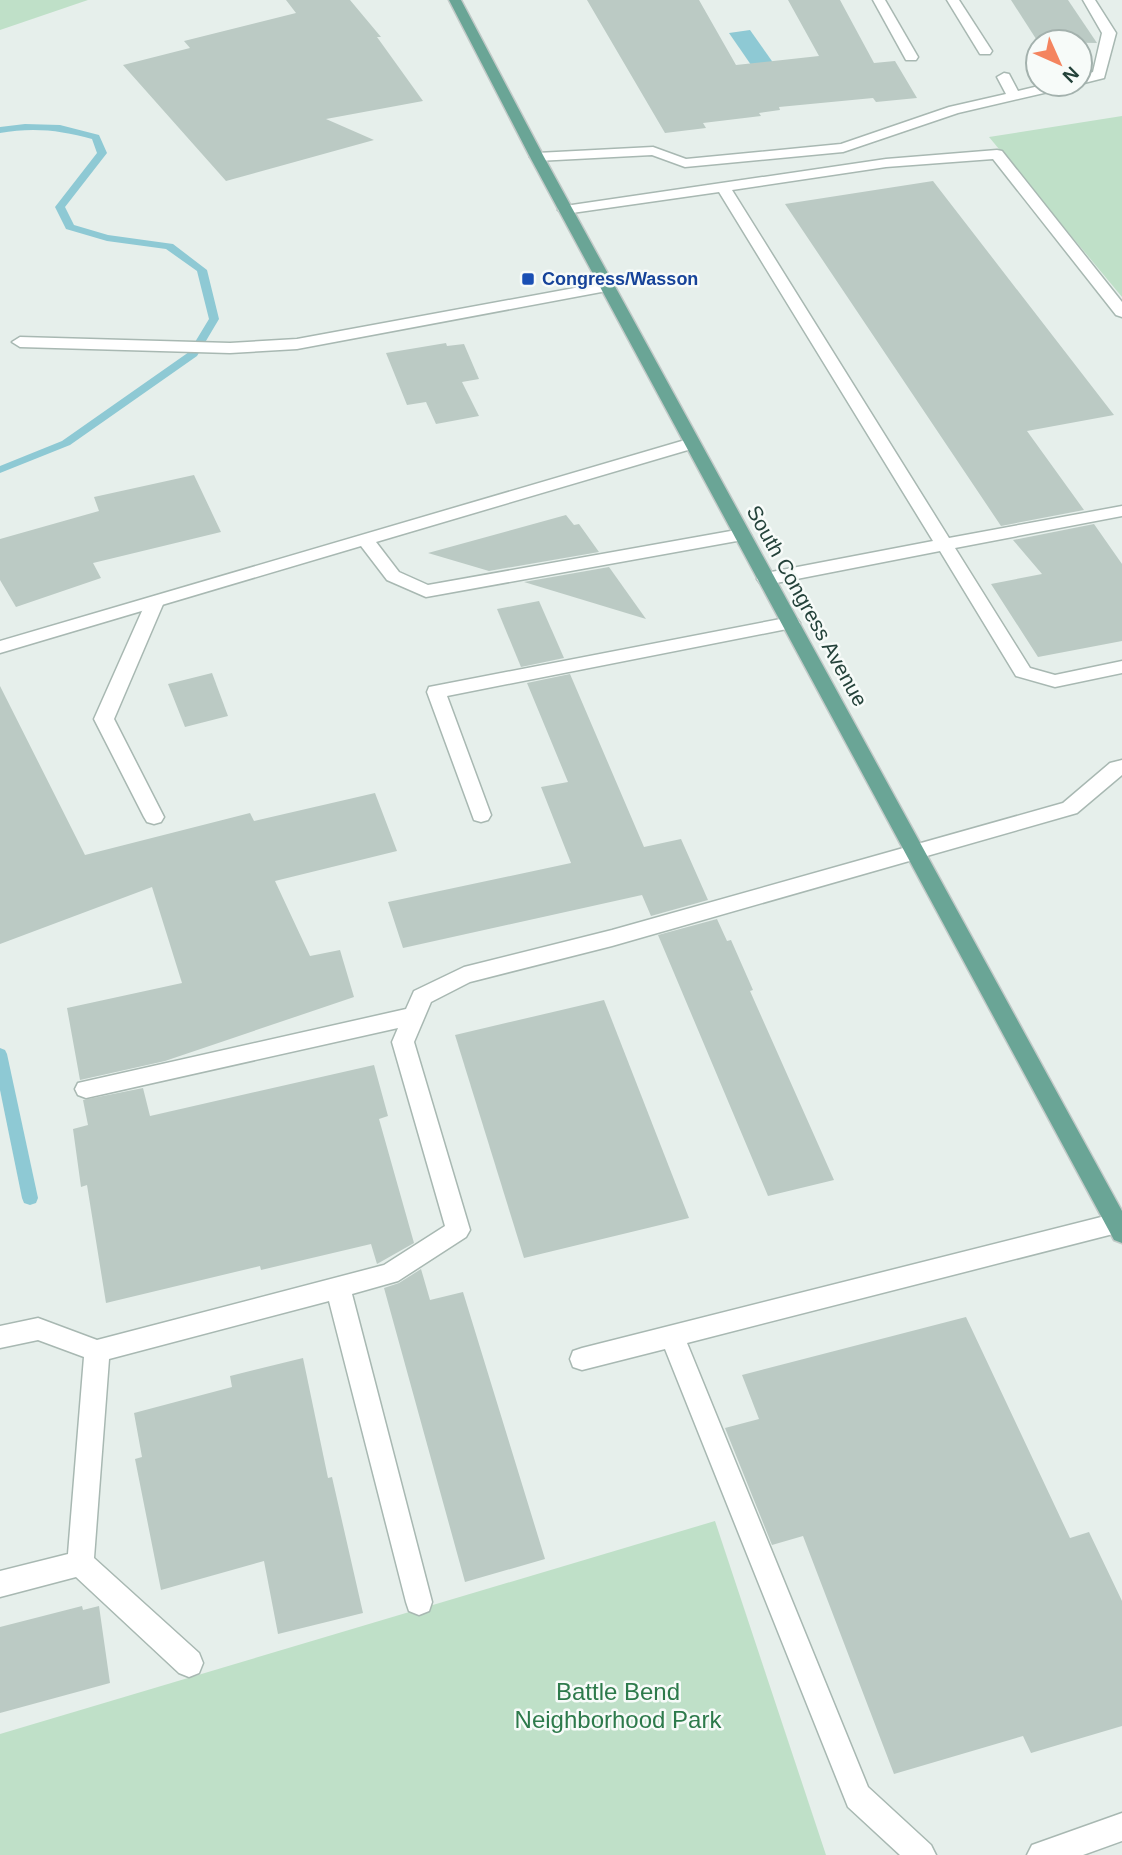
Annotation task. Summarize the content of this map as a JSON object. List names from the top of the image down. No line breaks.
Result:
{"streets":{"main road":["South Congress Avenue"]},"parks":["Battle Bend Neighborhood Park"],"places":{"transit":["Congress/Wasson"]},"north":"bottom right"}
